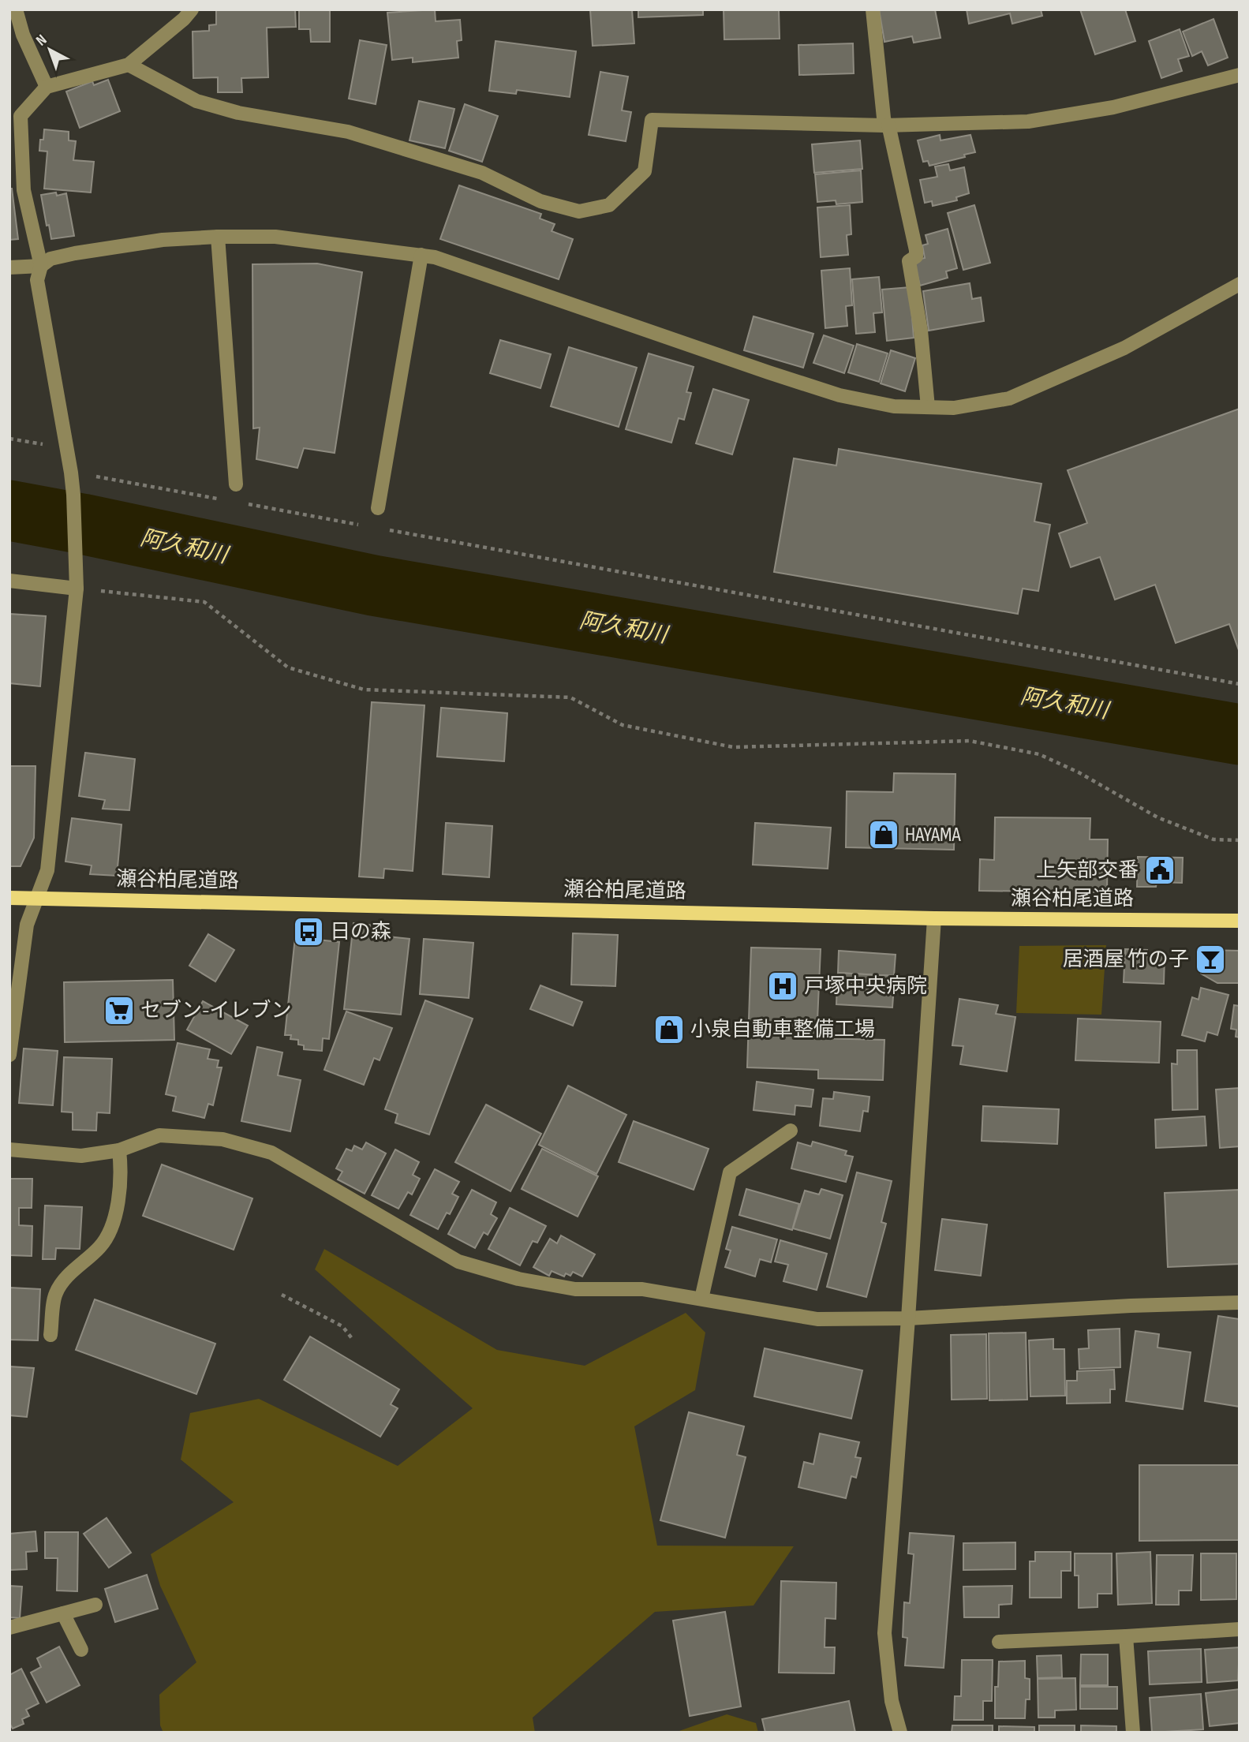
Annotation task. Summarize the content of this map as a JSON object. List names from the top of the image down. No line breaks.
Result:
{"streets":{"main road":["瀬谷柏尾道路"]},"water":["阿久和川"],"places":{"shop":["HAYAMA","小泉自動車整備工場"],"public building":["上矢部交番"],"bus stop":["日の森"],"bar":["居酒屋 竹の子"],"hospital":["戸塚中央病院"],"supermarket":["セブン-イレブン"]},"north":"top left"}
